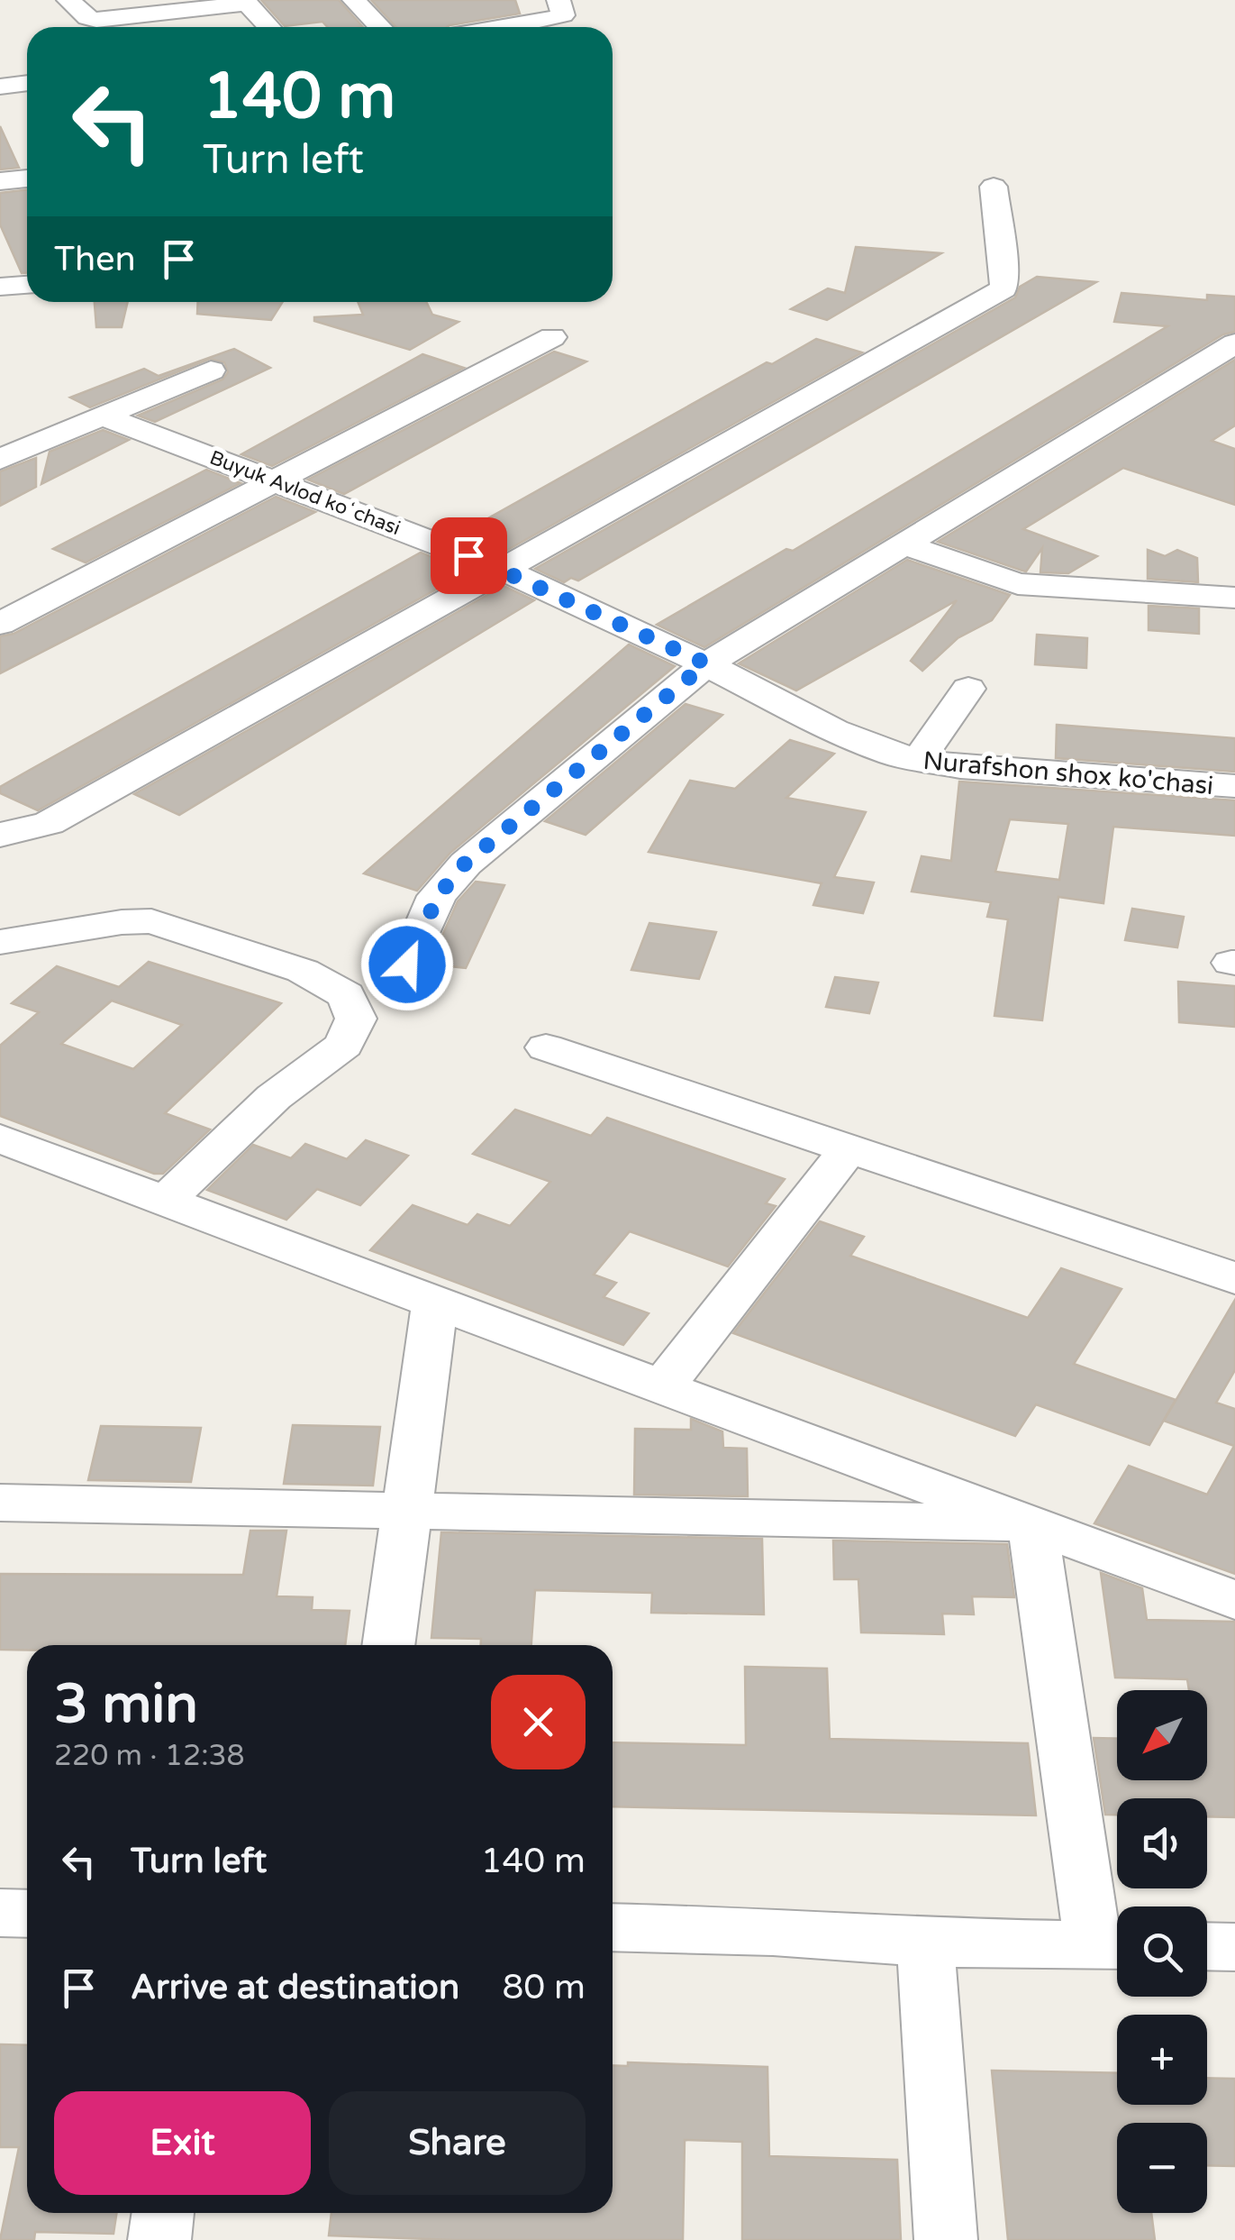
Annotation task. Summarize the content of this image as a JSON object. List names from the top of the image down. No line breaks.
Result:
{"streets":{"street":["Buyuk Avlod koʻchasi","Nurafshon shox ko'chasi"]},"crossings":[["Buyuk Avlod koʻchasi","Nurafshon shox ko'chasi"]],"north":"bottom left","page":{"turn":["140 m","Turn left"],"then":"Then","heading":["3 min","220 m · 12:38"],"map_buttons":["+","−"],"list":[{"name":"Turn left","value":"140 m"},{"name":"Arrive at destination","value":"80 m"}],"buttons":["Exit","Share"]}}
